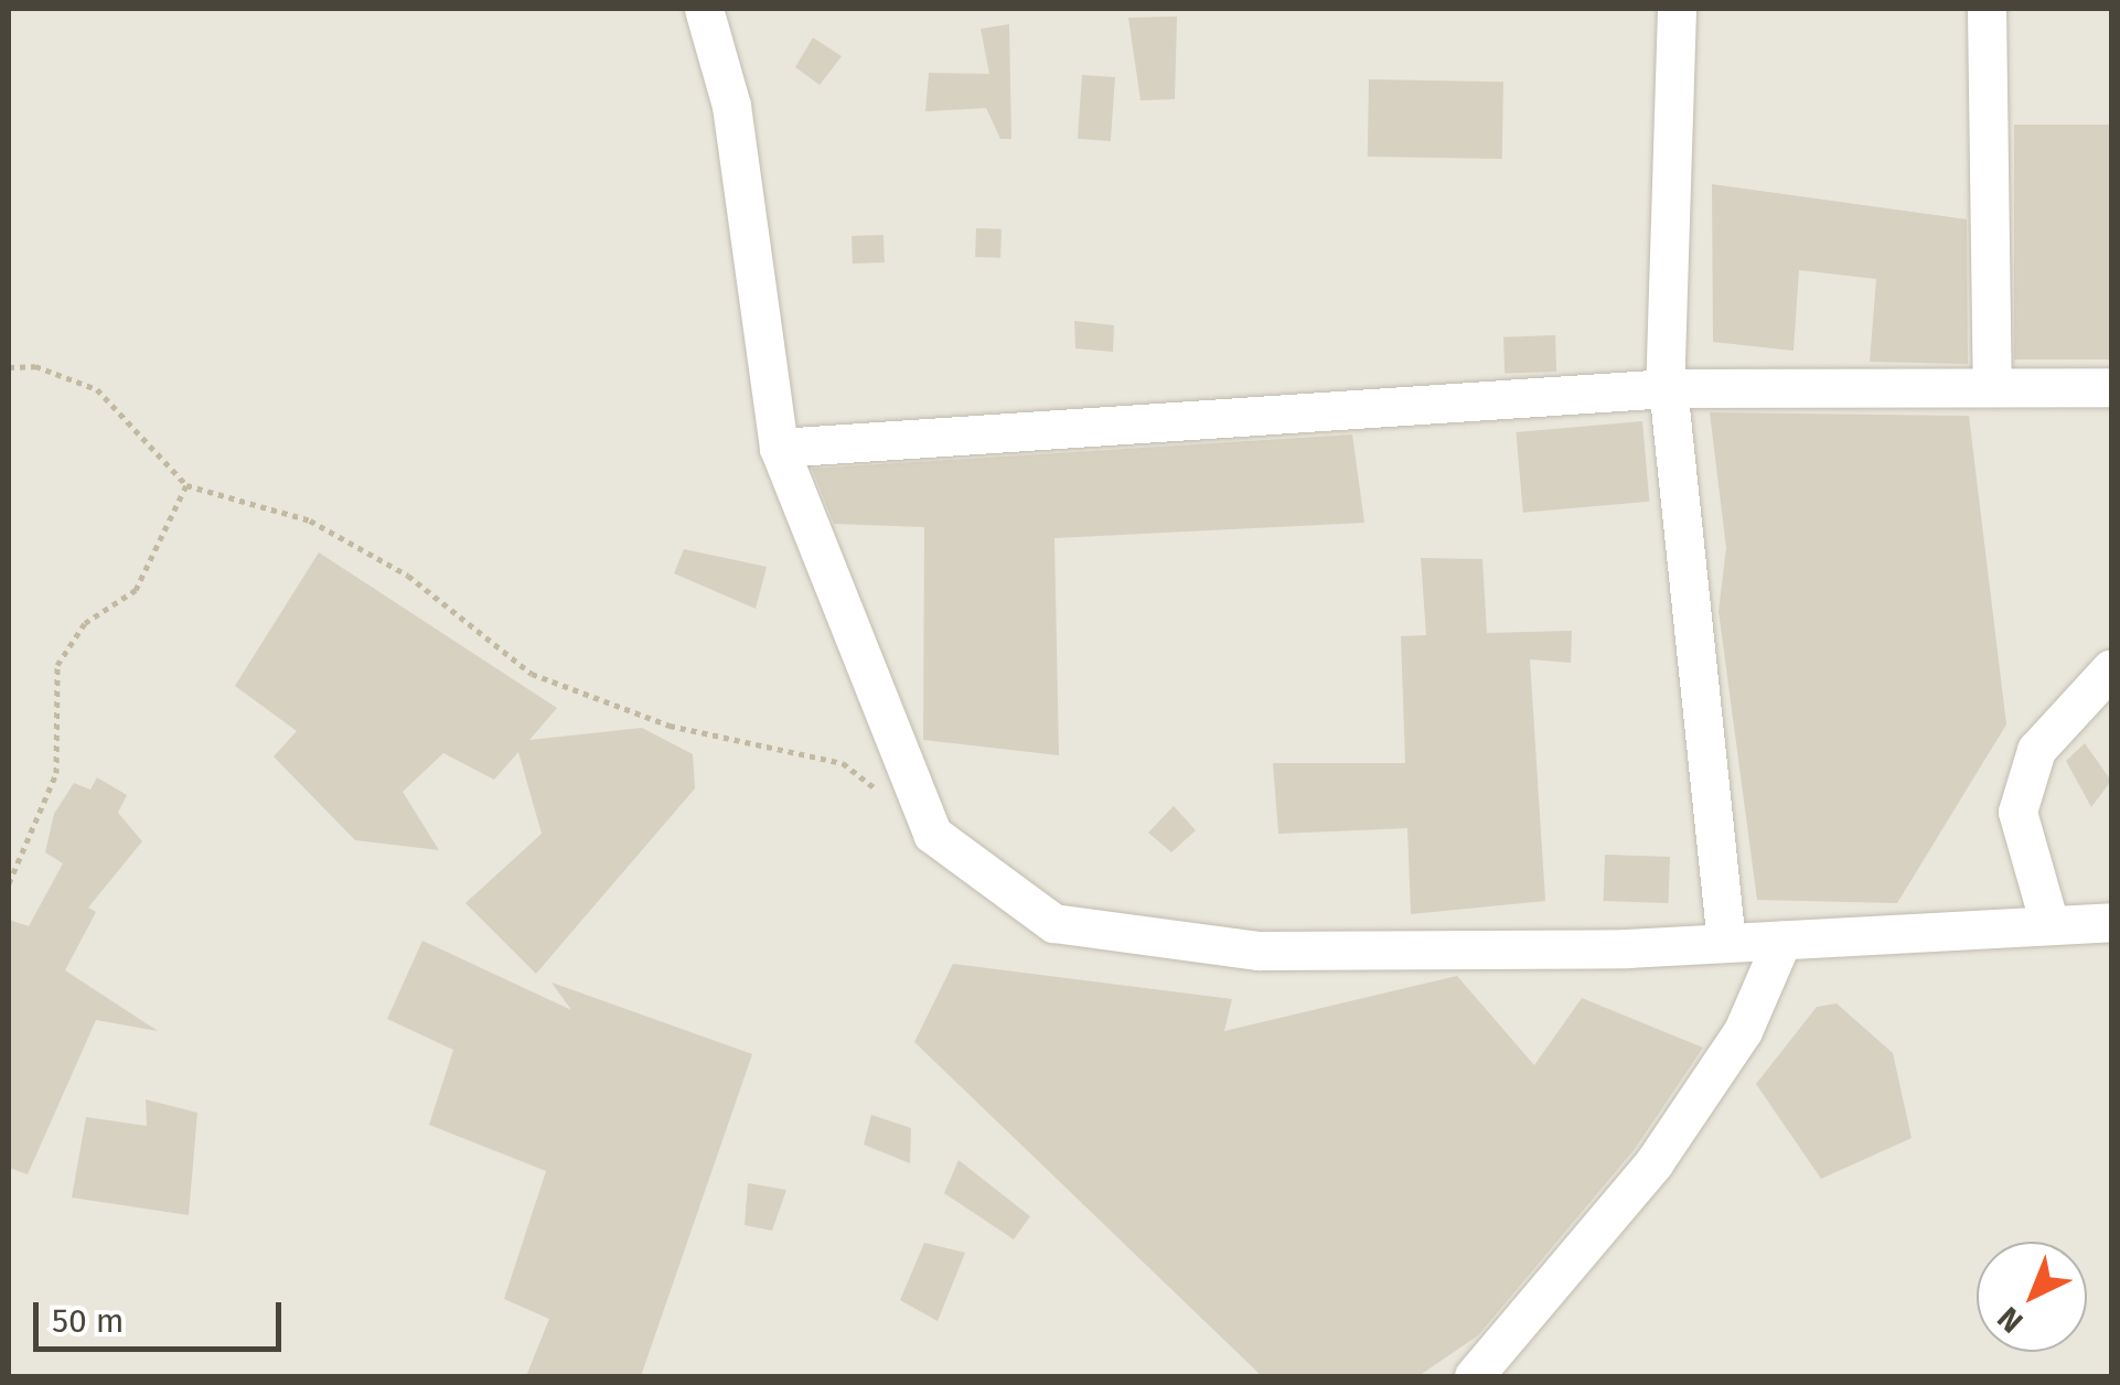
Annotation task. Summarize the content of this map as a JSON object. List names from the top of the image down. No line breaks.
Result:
{"scale_bar":"50 m","north":"bottom left"}
